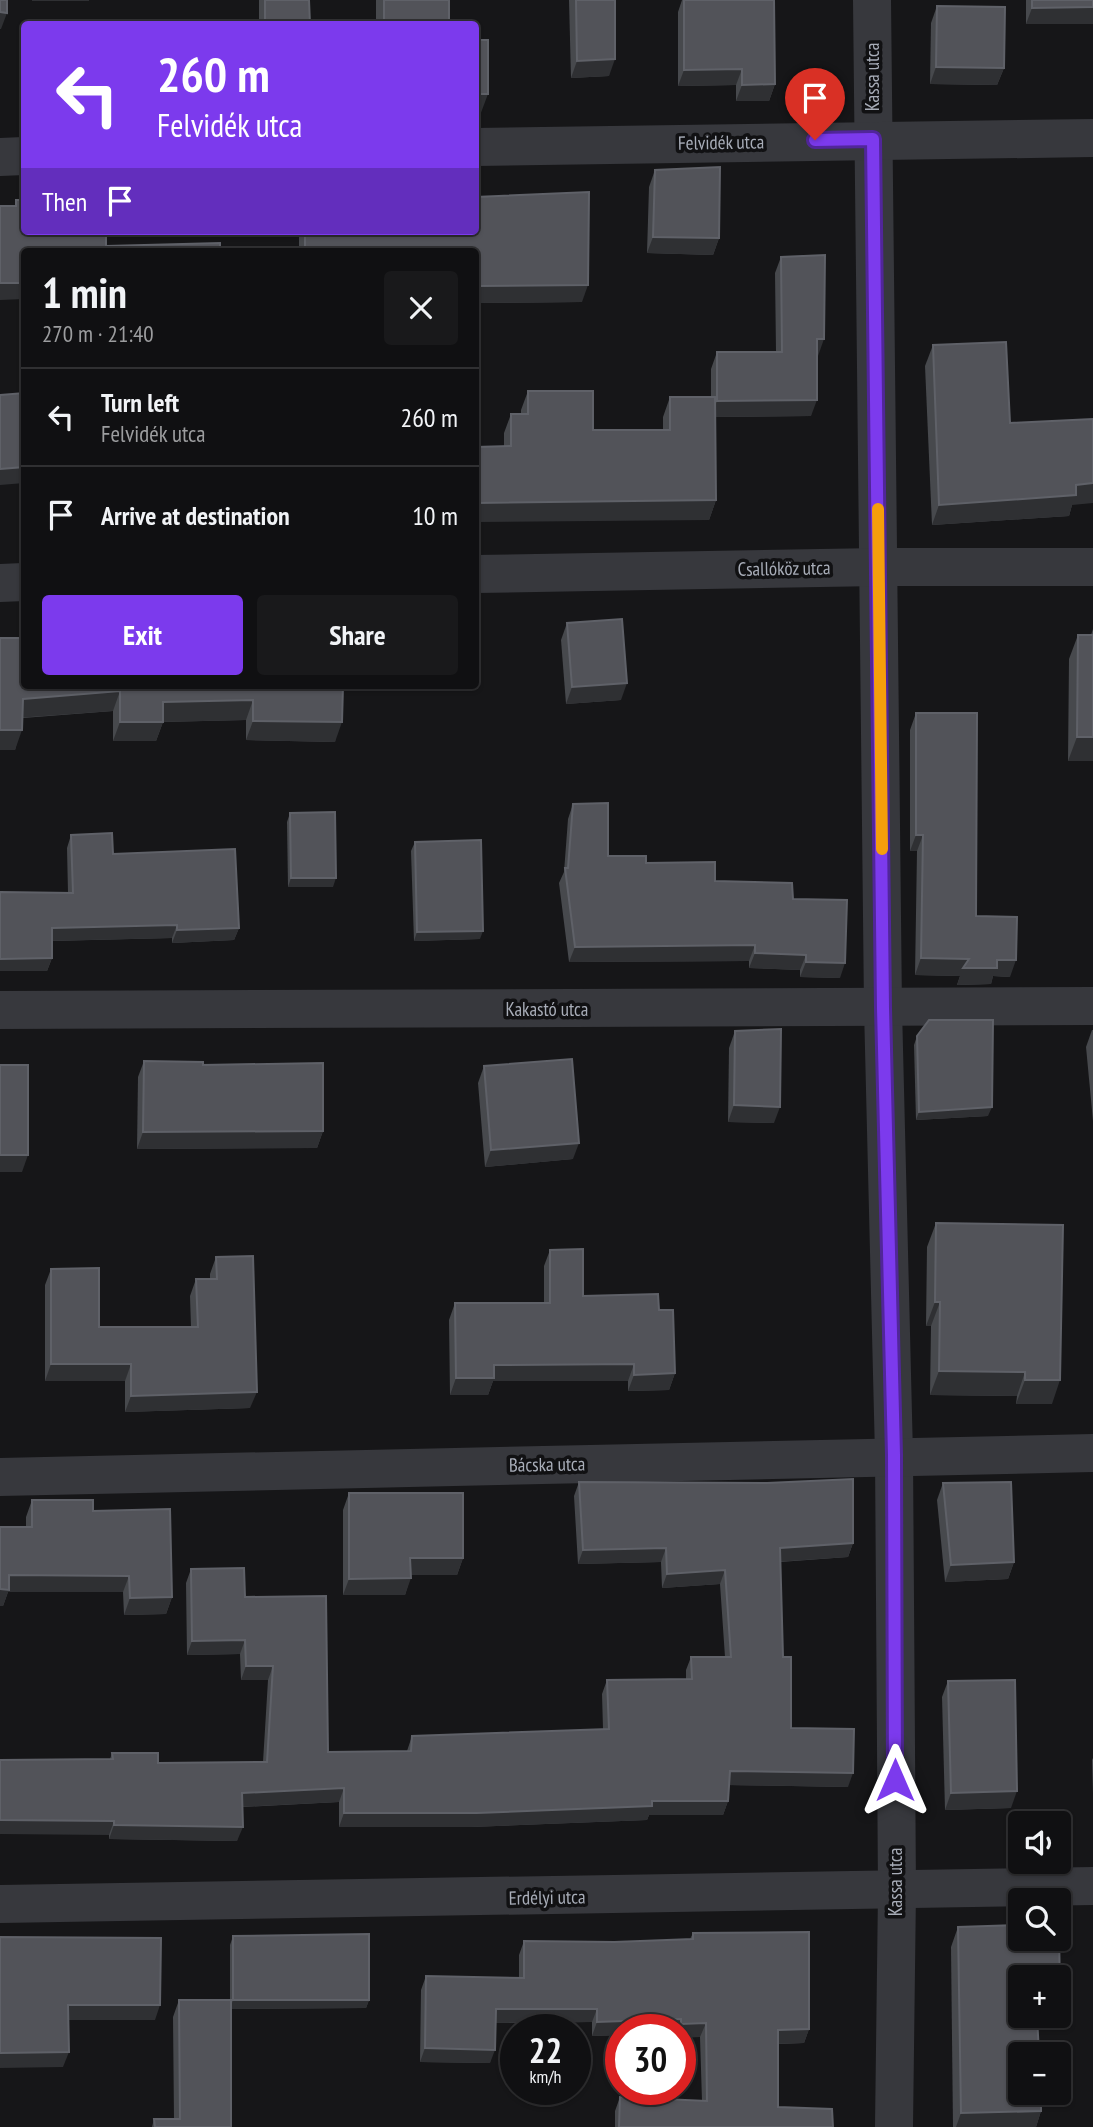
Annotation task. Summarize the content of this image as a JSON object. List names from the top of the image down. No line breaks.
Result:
{"streets":{"street":["Kassa utca","Felvidék utca","Csallóköz utca","Kakastó utca","Bácska utca","Erdélyi utca"]},"crossings":[["Kassa utca","Felvidék utca"],["Kassa utca","Csallóköz utca"],["Kassa utca","Kakastó utca"],["Kassa utca","Bácska utca"],["Kassa utca","Erdélyi utca"]],"page":{"turn":["260 m","Felvidék utca"],"then":"Then","heading":["1 min","270 m · 21:40"],"list":[{"name":"Turn left","note":"Felvidék utca","value":"260 m"},{"name":"Arrive at destination","value":"10 m"}],"buttons":["Exit","Share"],"map_buttons":["+","−"],"speed":"22 km/h","limit":"30"}}
